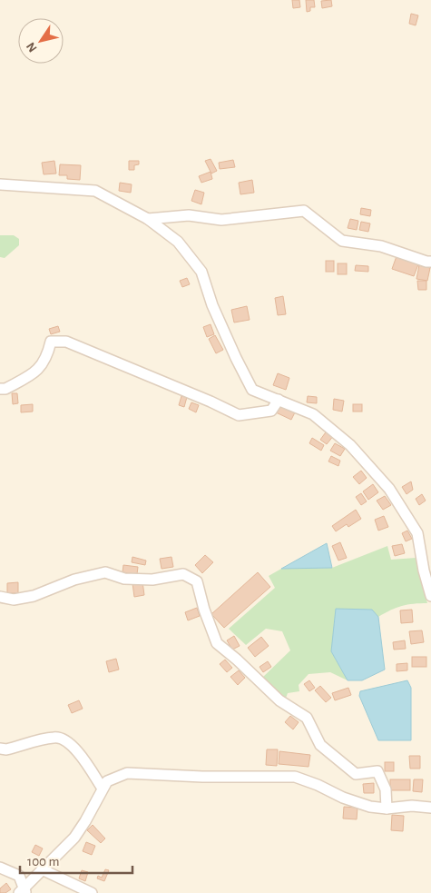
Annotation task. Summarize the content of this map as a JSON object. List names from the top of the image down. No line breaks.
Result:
{"scale_bar":"100 m","north":"bottom left"}
